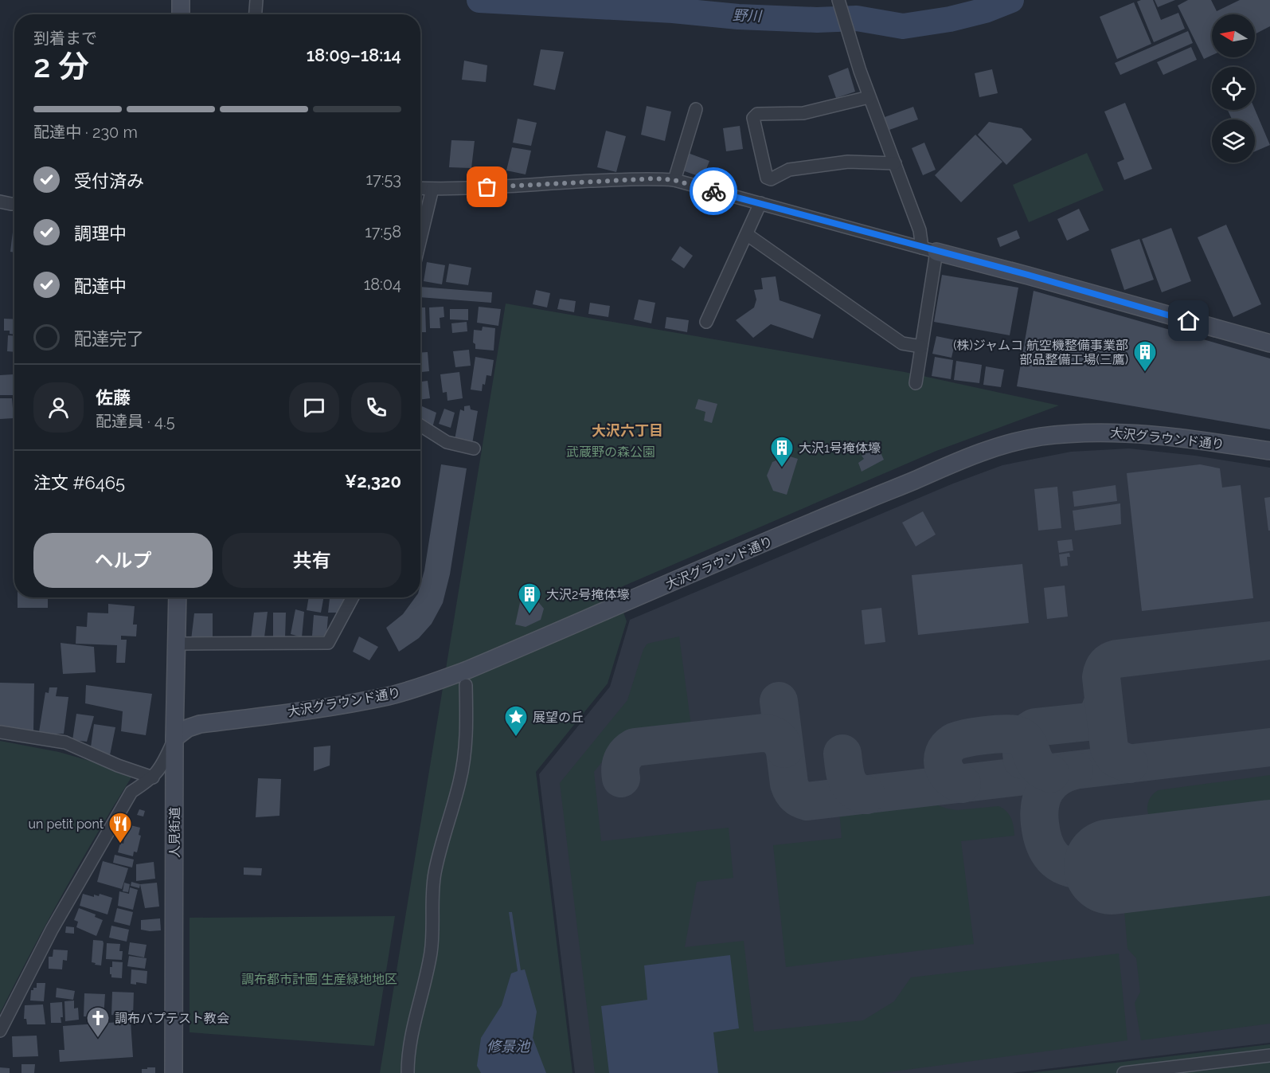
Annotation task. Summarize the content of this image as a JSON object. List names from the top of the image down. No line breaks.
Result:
{"streets":{"street":["大沢グラウンド通り","人見街道"]},"crossings":[["大沢グラウンド通り","人見街道"]],"districts":["大沢六丁目"],"water":["野川","修景池"],"parks":["武蔵野の森公園","調布都市計画 生産緑地地区"],"places":{"building":["(株)ジャムコ 航空機整備事業部 部品整備工場(三鷹)","大沢1号掩体壕","大沢2号掩体壕"],"place":["展望の丘"],"restaurant":["un petit pont"],"church":["調布バプテスト教会"]},"north":"left","page":{"heading":["2 分","到着まで","18:09–18:14"],"panel":["佐藤","配達員 · 4.5","注文 #6465","¥2,320"],"bar":"配達中 · 230 m","list":[["受付済み","17:53"],["調理中","17:58"],["配達中","18:04"],"配達完了"],"buttons":["ヘルプ","共有"]}}
